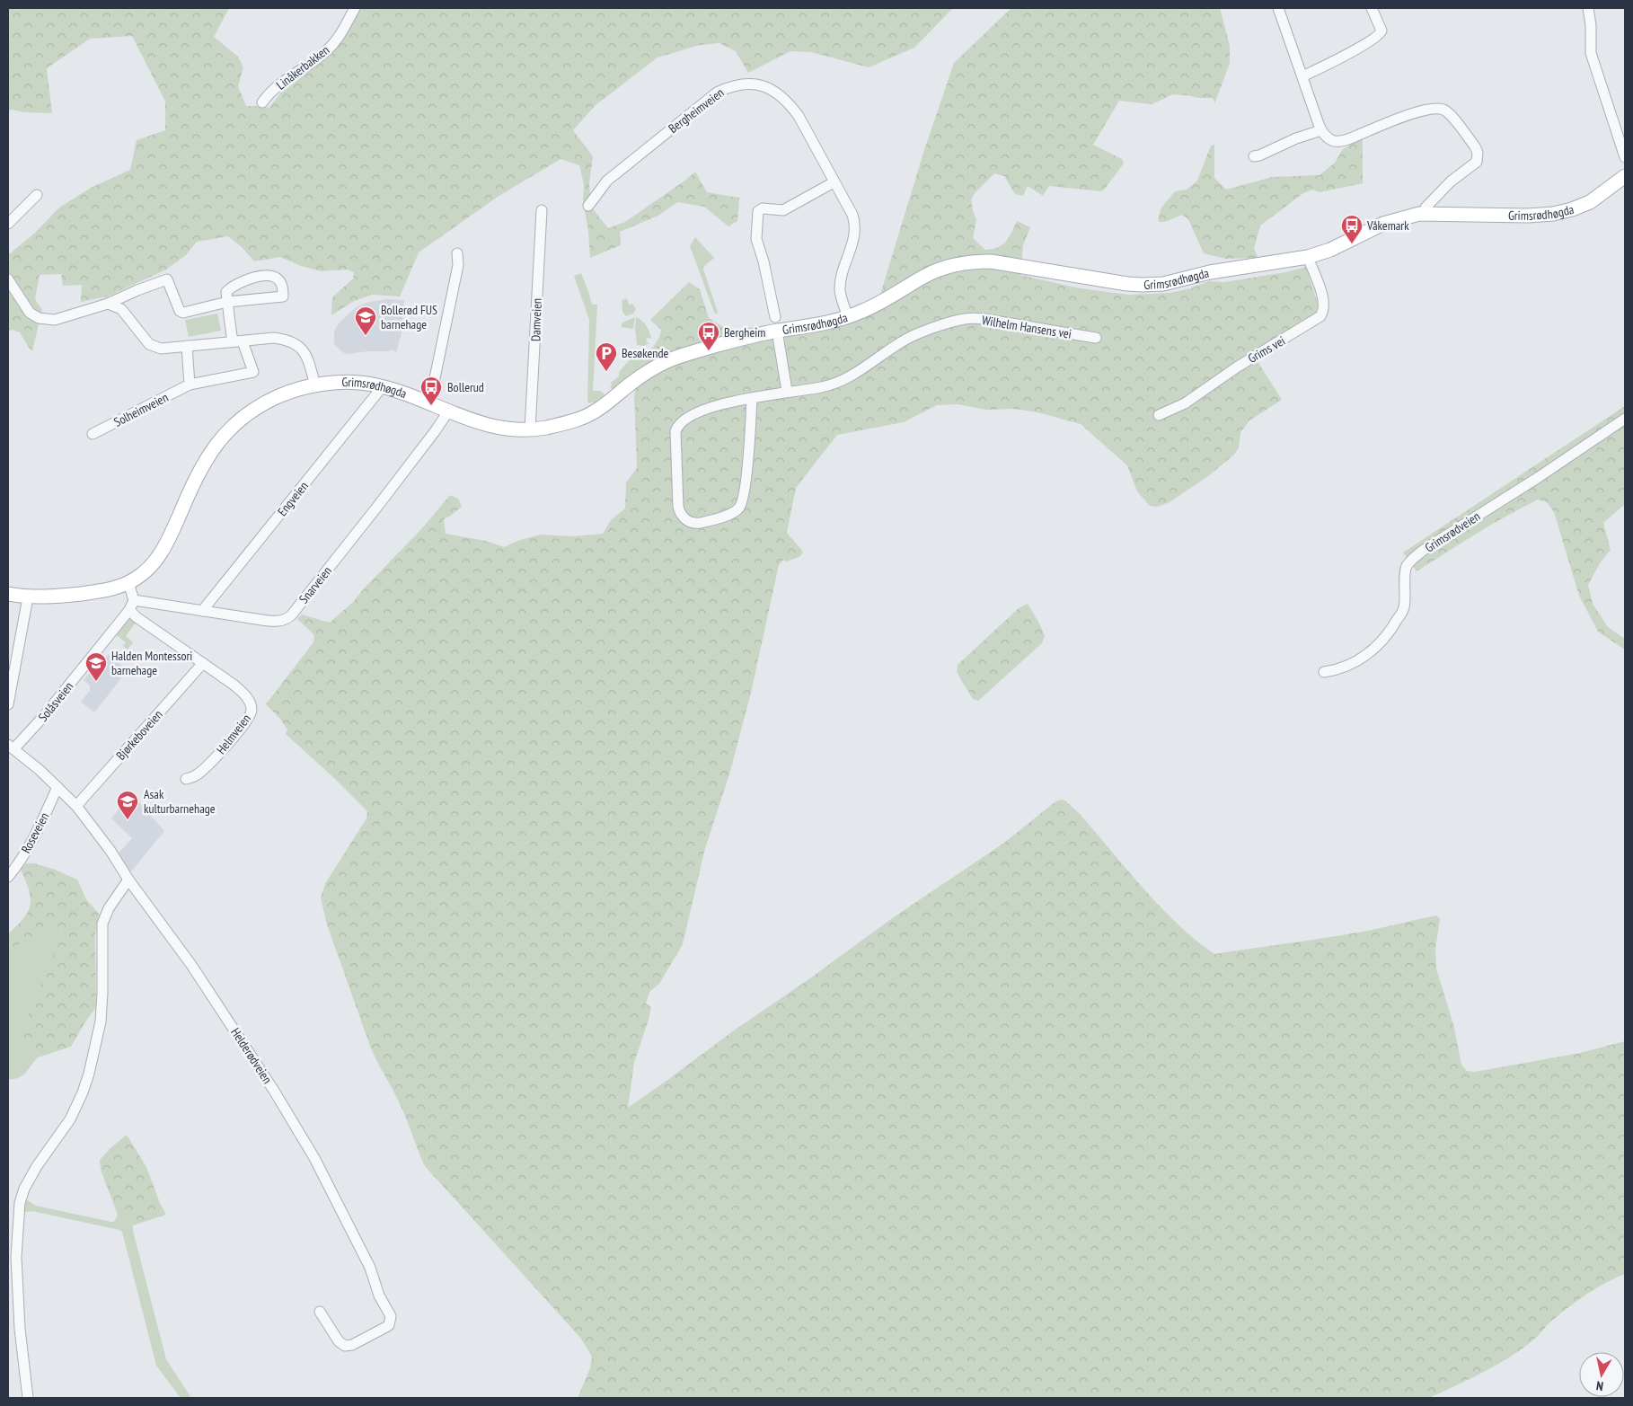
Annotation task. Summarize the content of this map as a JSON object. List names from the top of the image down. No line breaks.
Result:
{"streets":{"main road":["Grimsrødhøgda"],"street":["Linåkerbakken","Bergheimveien","Damveien","Wilhelm Hansens vei","Grims vei","Solheimveien","Engveien","Grimsrødveien","Snarveien","Solåsveien","Helmveien","Bjørkeboveien","Roseveien","Helderødveien"]},"crossings":[["Bergheimveien","Grimsrødhøgda"],["Grimsrødhøgda","Damveien"],["Grimsrødhøgda","Grims vei"],["Grimsrødhøgda","Engveien"],["Grimsrødhøgda","Snarveien"],["Engveien","Snarveien"],["Snarveien","Solåsveien"],["Snarveien","Helmveien"],["Solåsveien","Helmveien"],["Solåsveien","Helderødveien"],["Helmveien","Bjørkeboveien"],["Bjørkeboveien","Helderødveien"],["Roseveien","Helderødveien"]],"places":{"bus stop":["Våkemark","Bergheim","Bollerud"],"school or university":["Bollerød FUS barnehage","Halden Montessori barnehage","Asak kulturbarnehage"],"parking":["Besøkende"]},"north":"bottom"}
